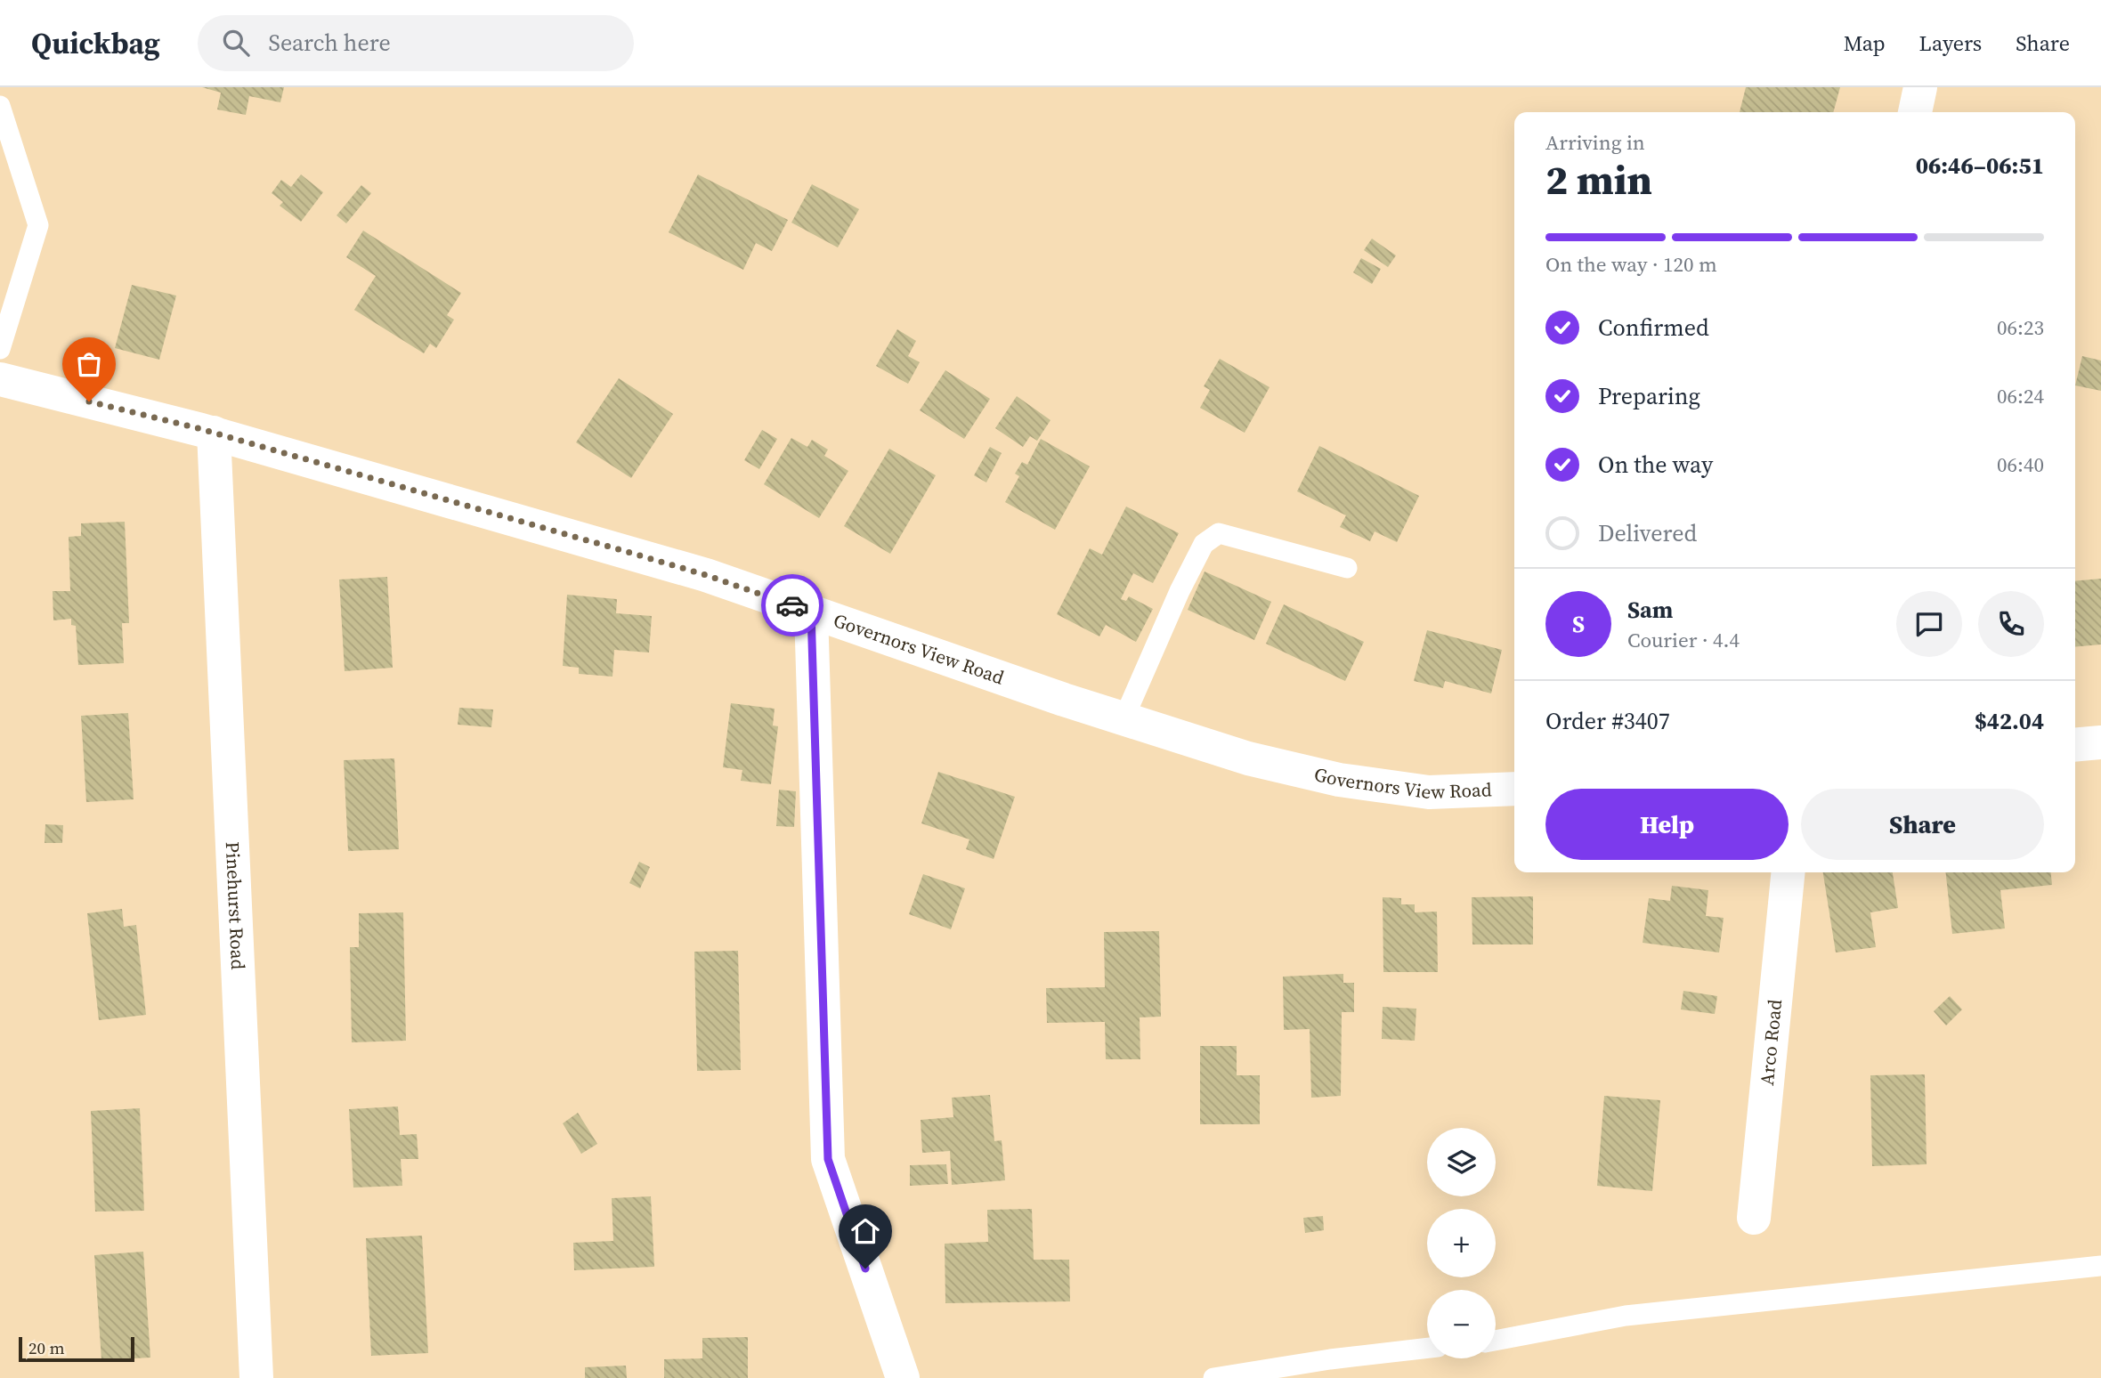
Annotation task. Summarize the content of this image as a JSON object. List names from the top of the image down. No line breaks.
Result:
{"streets":{"street":["Governors View Road","Pinehurst Road","Arco Road"]},"crossings":[["Governors View Road","Pinehurst Road"]],"scale_bar":"20 m","page":{"header":"Quickbag","search":"Search here","nav":["Map","Layers","Share"],"heading":["2 min","Arriving in","06:46–06:51"],"panel":["Sam","Courier · 4.4","Order #3407","$42.04"],"bar":"On the way · 120 m","list":[["Confirmed","06:23"],["Preparing","06:24"],["On the way","06:40"],"Delivered"],"round":"S","buttons":["Help","Share"],"map_buttons":["+","−"],"scale":"20 m"}}
